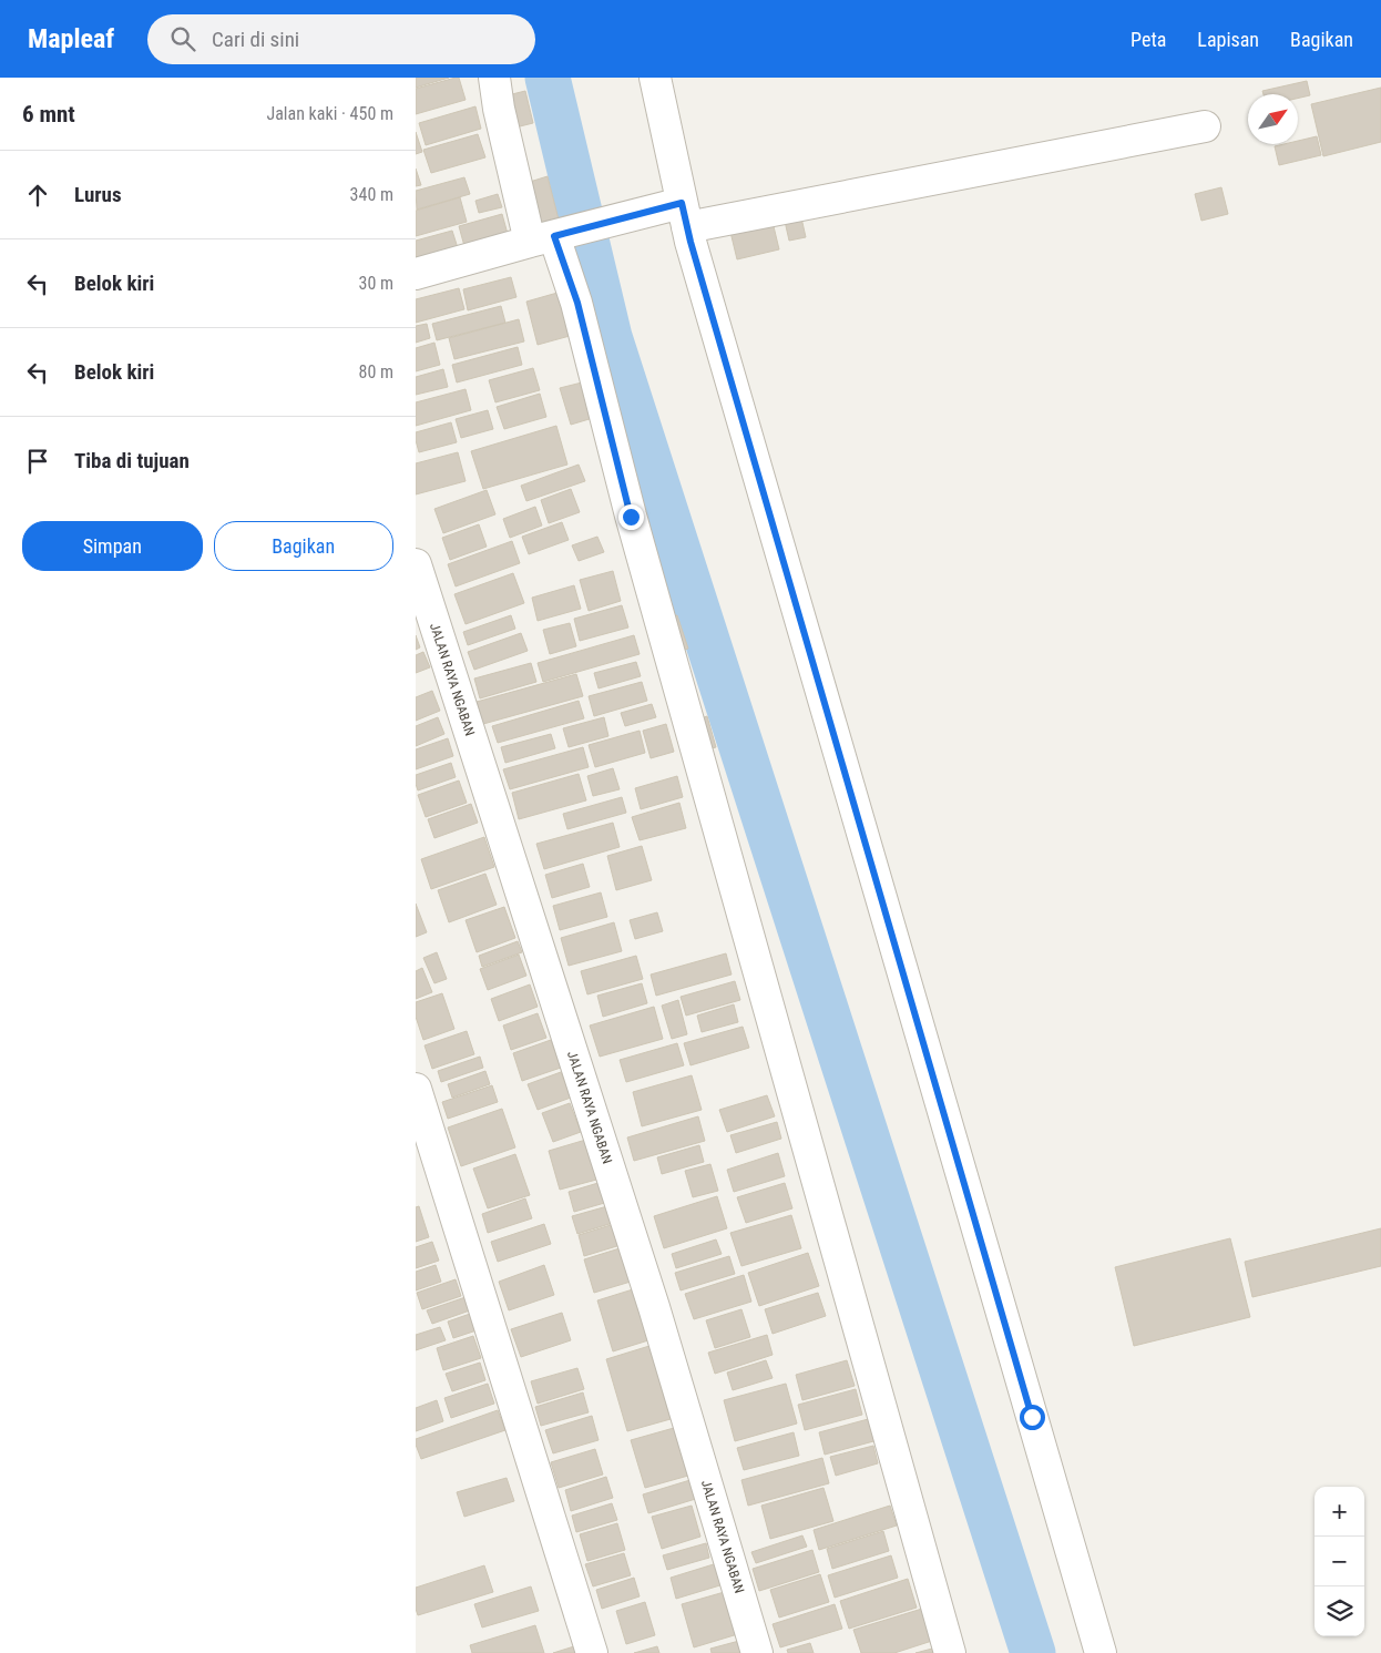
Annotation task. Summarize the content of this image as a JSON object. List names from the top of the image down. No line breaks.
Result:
{"streets":{"street":["JALAN RAYA NGABAN"]},"north":"top right","page":{"header":"Mapleaf","search":"Cari di sini","nav":["Peta","Lapisan","Bagikan"],"heading":["6 mnt","Jalan kaki · 450 m"],"list":[["Lurus","340 m"],["Belok kiri","30 m"],["Belok kiri","80 m"],"Tiba di tujuan"],"buttons":["Simpan","Bagikan"],"map_buttons":["+","−"]}}
